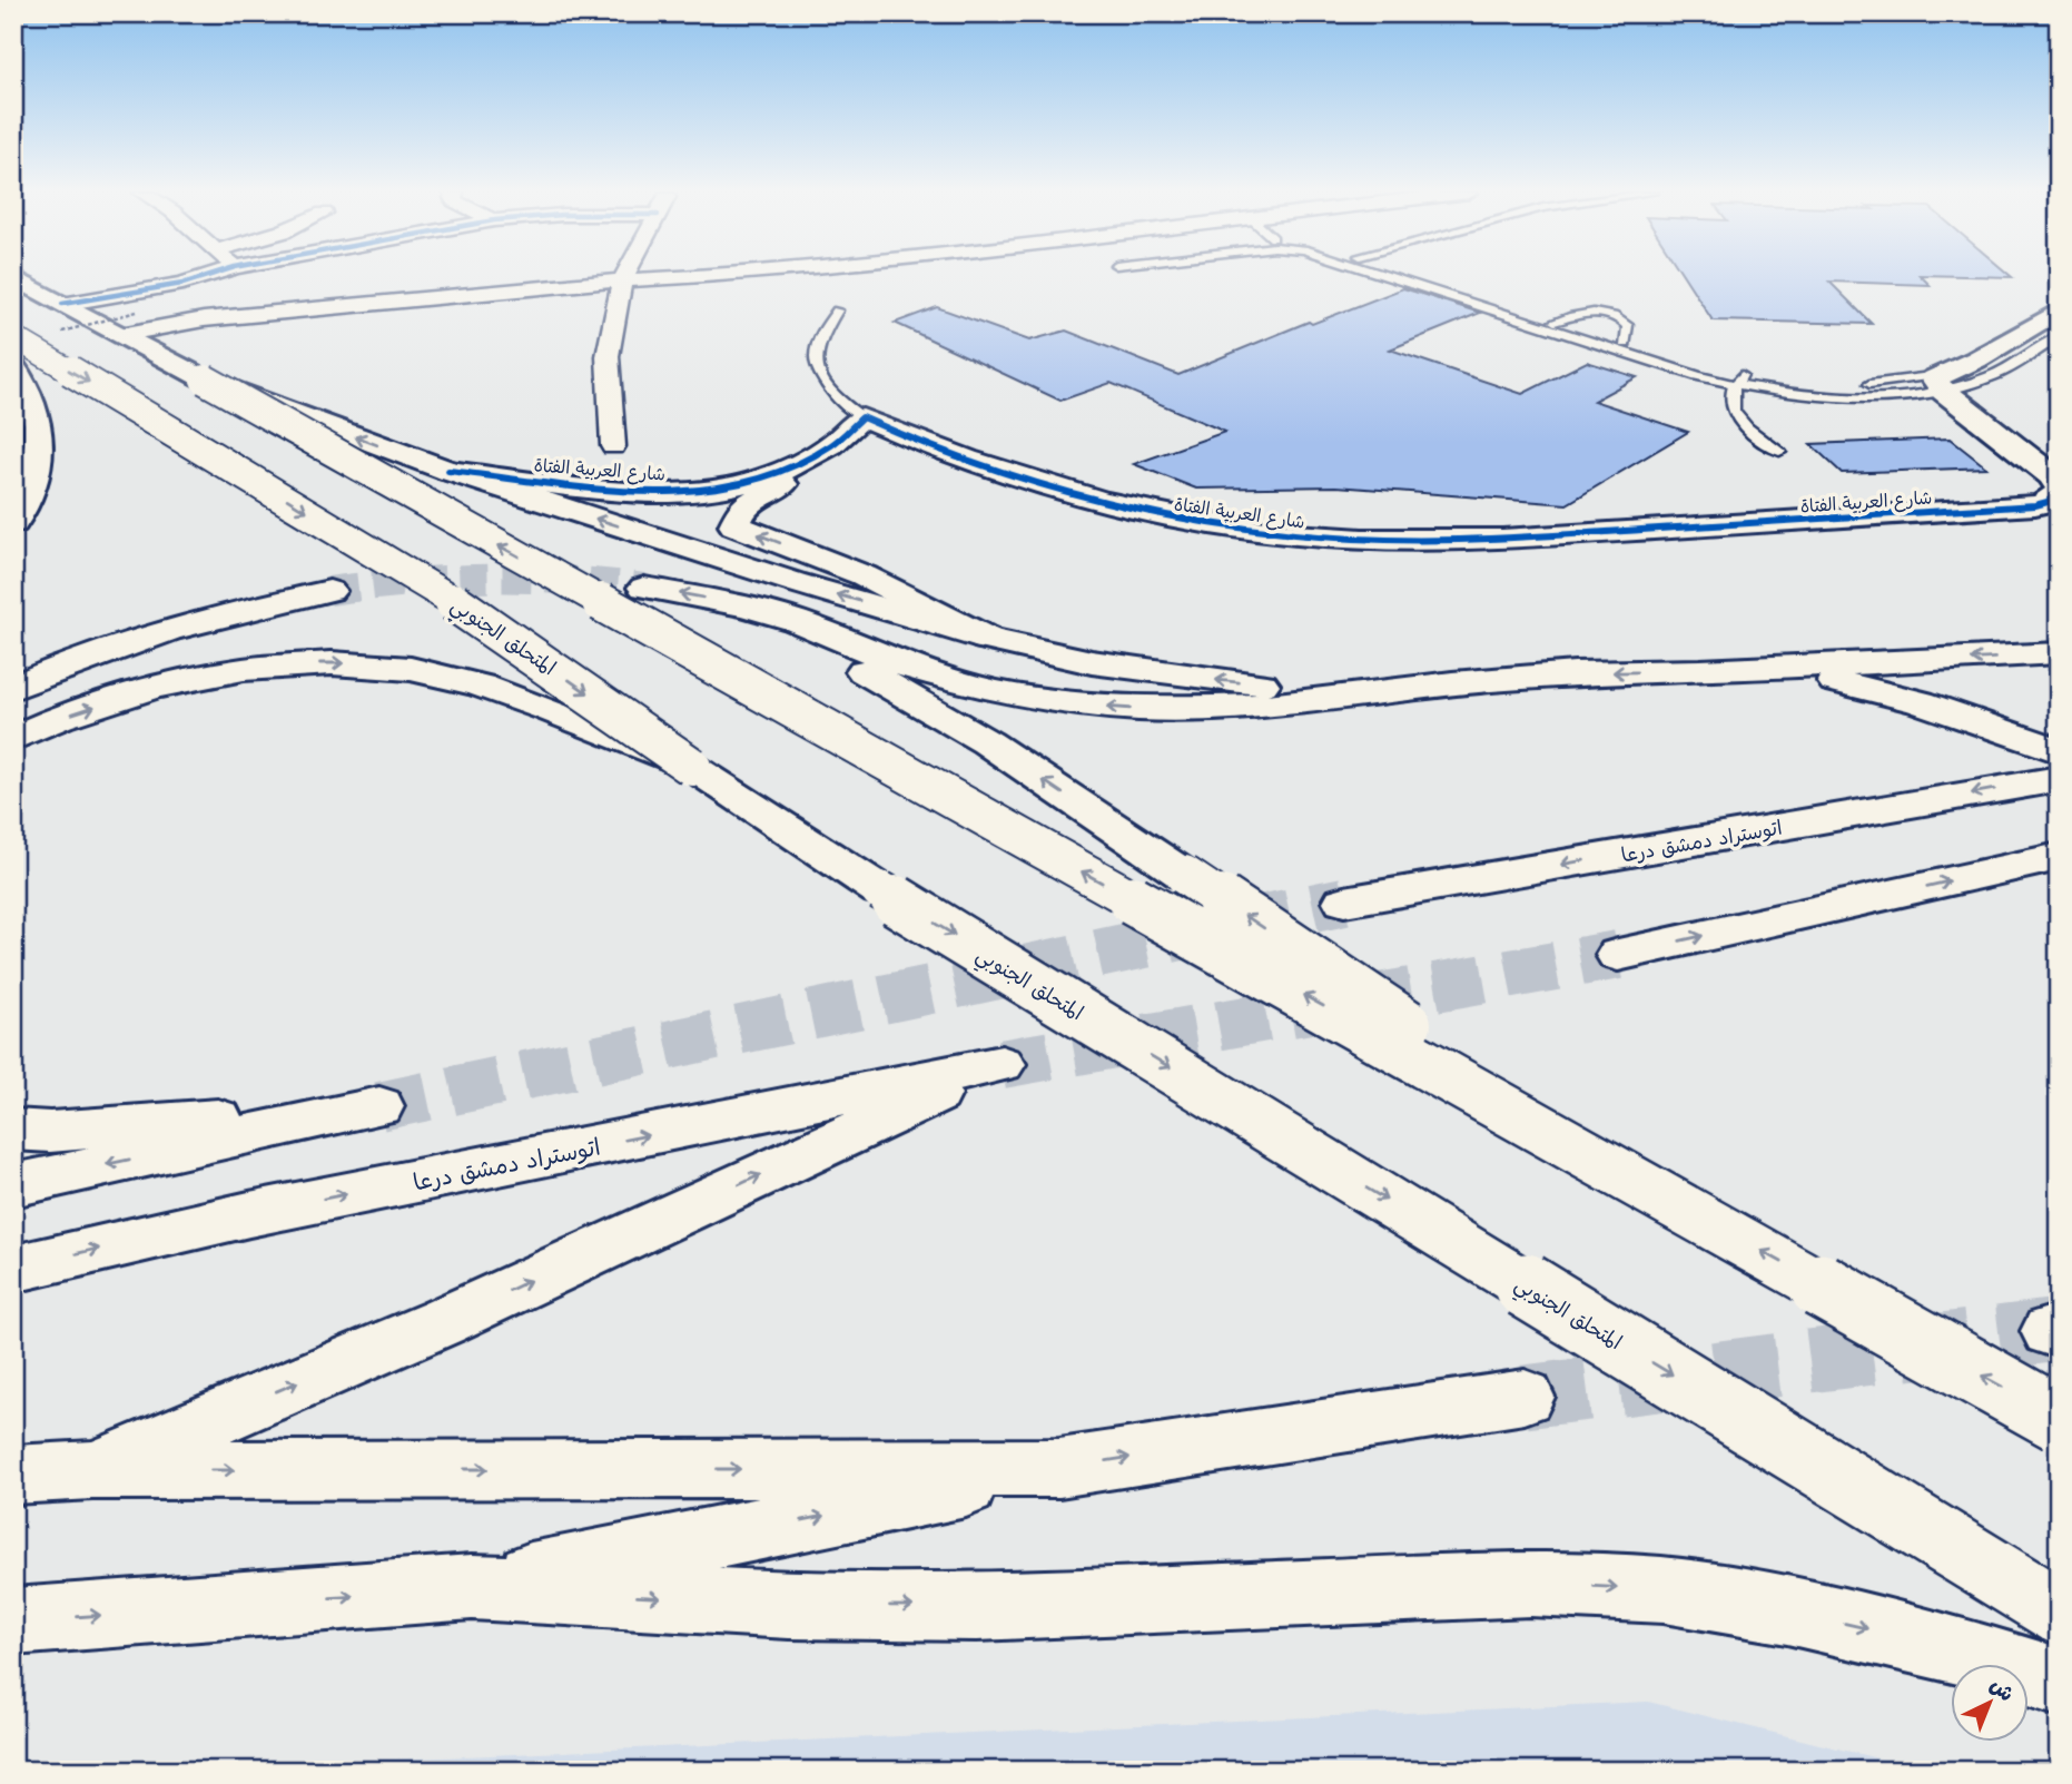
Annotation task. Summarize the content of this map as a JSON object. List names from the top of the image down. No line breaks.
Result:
{"streets":{"main road":["شارع العربية الفتاة","المتحلق الجنوبي","اتوستراد دمشق درعا"]},"north":"top right"}
